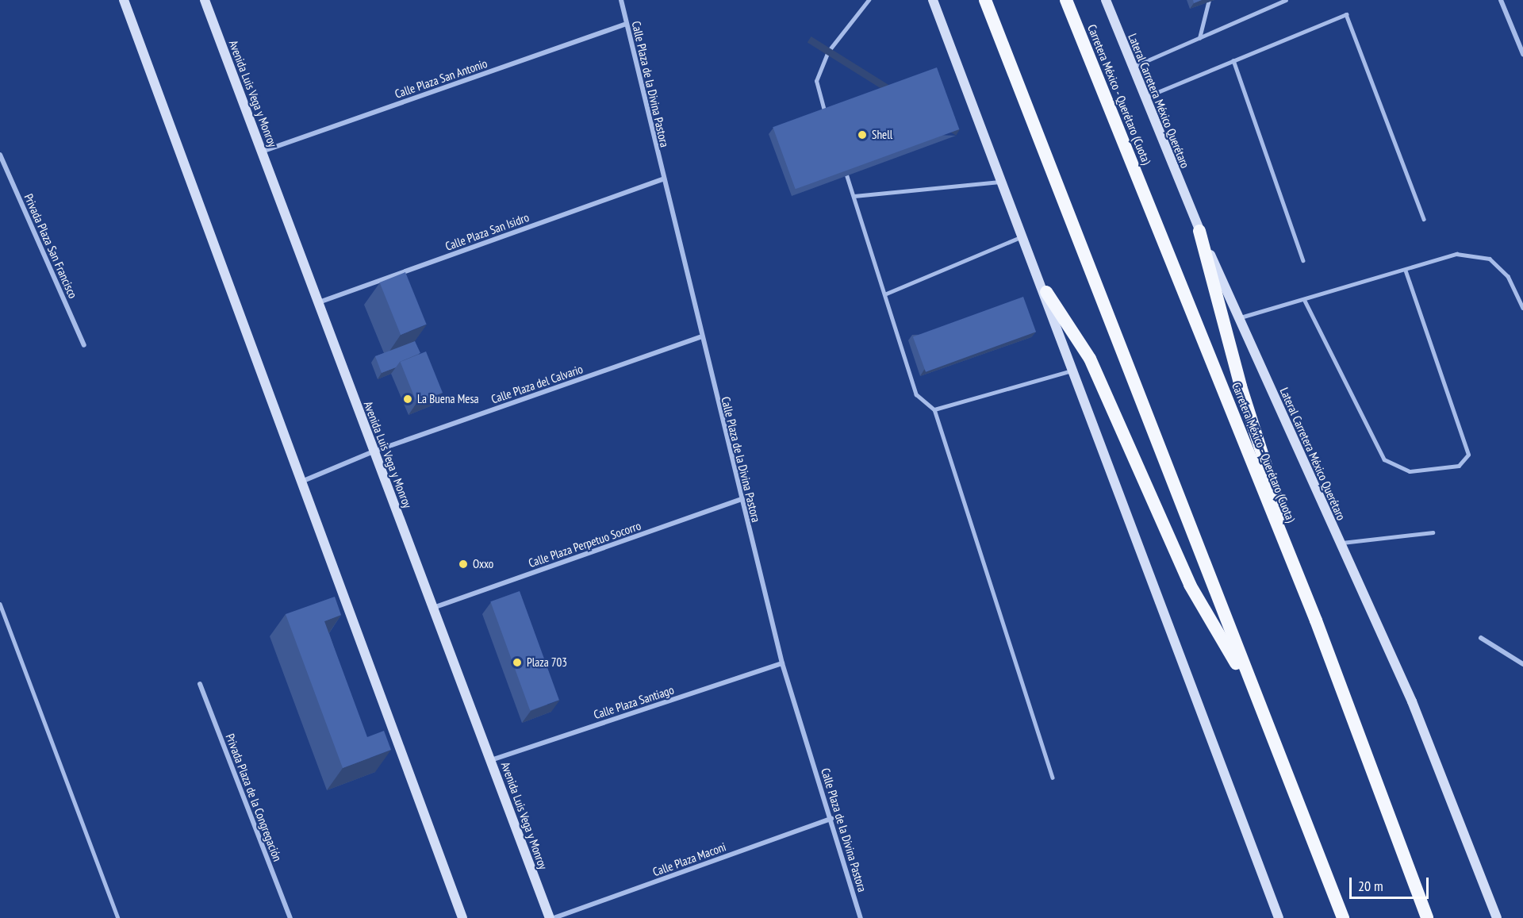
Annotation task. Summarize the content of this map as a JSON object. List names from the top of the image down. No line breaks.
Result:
{"streets":{"highway":["Carretera México - Querétaro (Cuota)"],"main road":["Avenida Luis Vega y Monroy","Lateral Carretera México Querétaro"],"street":["Calle Plaza San Antonio","Calle Plaza de la Divina Pastora","Calle Plaza San Isidro","Privada Plaza San Francisco","Calle Plaza del Calvario","Calle Plaza Perpetuo Socorro","Calle Plaza Santiago","Privada Plaza de la Congregación","Calle Plaza Maconi"]},"crossings":[["Calle Plaza San Antonio","Calle Plaza de la Divina Pastora"],["Calle Plaza San Antonio","Avenida Luis Vega y Monroy"],["Calle Plaza de la Divina Pastora","Calle Plaza San Isidro"],["Calle Plaza de la Divina Pastora","Calle Plaza del Calvario"],["Calle Plaza de la Divina Pastora","Calle Plaza Perpetuo Socorro"],["Calle Plaza de la Divina Pastora","Calle Plaza Santiago"],["Calle Plaza de la Divina Pastora","Calle Plaza Maconi"],["Avenida Luis Vega y Monroy","Calle Plaza San Isidro"],["Avenida Luis Vega y Monroy","Calle Plaza del Calvario"],["Avenida Luis Vega y Monroy","Calle Plaza Perpetuo Socorro"],["Avenida Luis Vega y Monroy","Calle Plaza Santiago"]],"places":["Shell","La Buena Mesa","Oxxo","Plaza 703"],"scale_bar":"20 m"}
